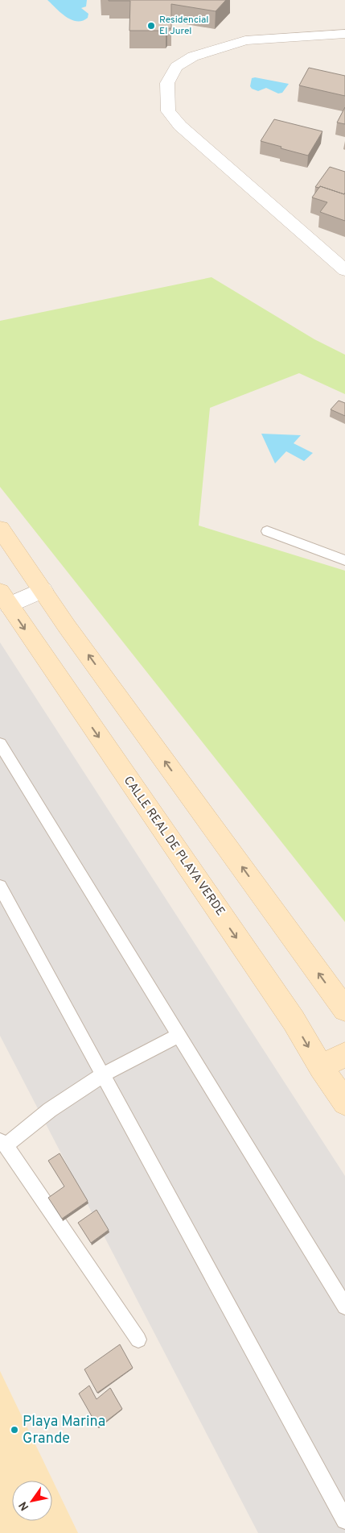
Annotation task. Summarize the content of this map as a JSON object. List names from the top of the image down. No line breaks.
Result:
{"streets":{"street":["CALLE REAL DE PLAYA VERDE"]},"places":["Residencial El Jurel","Playa Marina Grande"],"north":"bottom left"}
